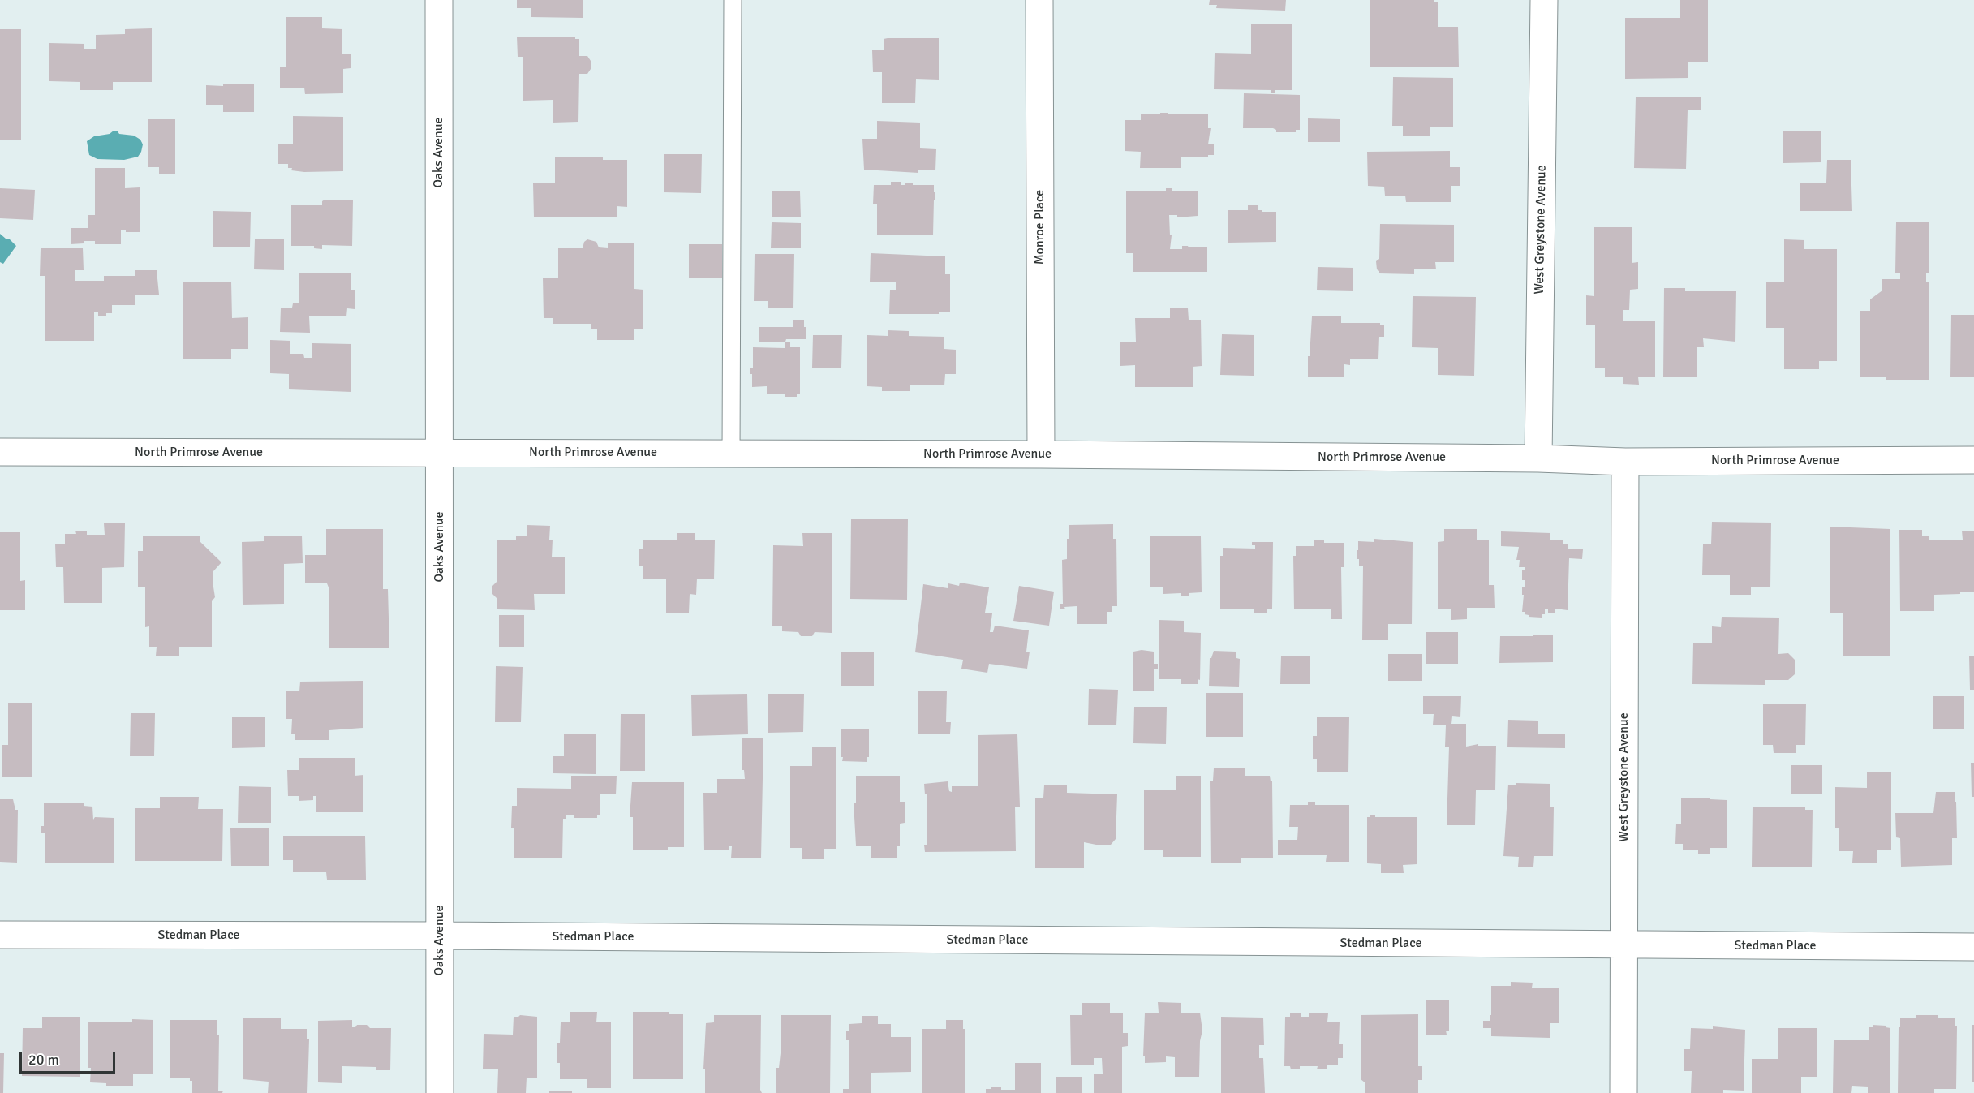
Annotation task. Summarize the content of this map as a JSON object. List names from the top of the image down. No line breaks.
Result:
{"streets":{"street":["Oaks Avenue","Monroe Place","West Greystone Avenue","North Primrose Avenue","Stedman Place"]},"crossings":[["Oaks Avenue","North Primrose Avenue"],["Oaks Avenue","Stedman Place"],["Monroe Place","North Primrose Avenue"],["West Greystone Avenue","North Primrose Avenue"],["West Greystone Avenue","Stedman Place"]],"scale_bar":"20 m"}
